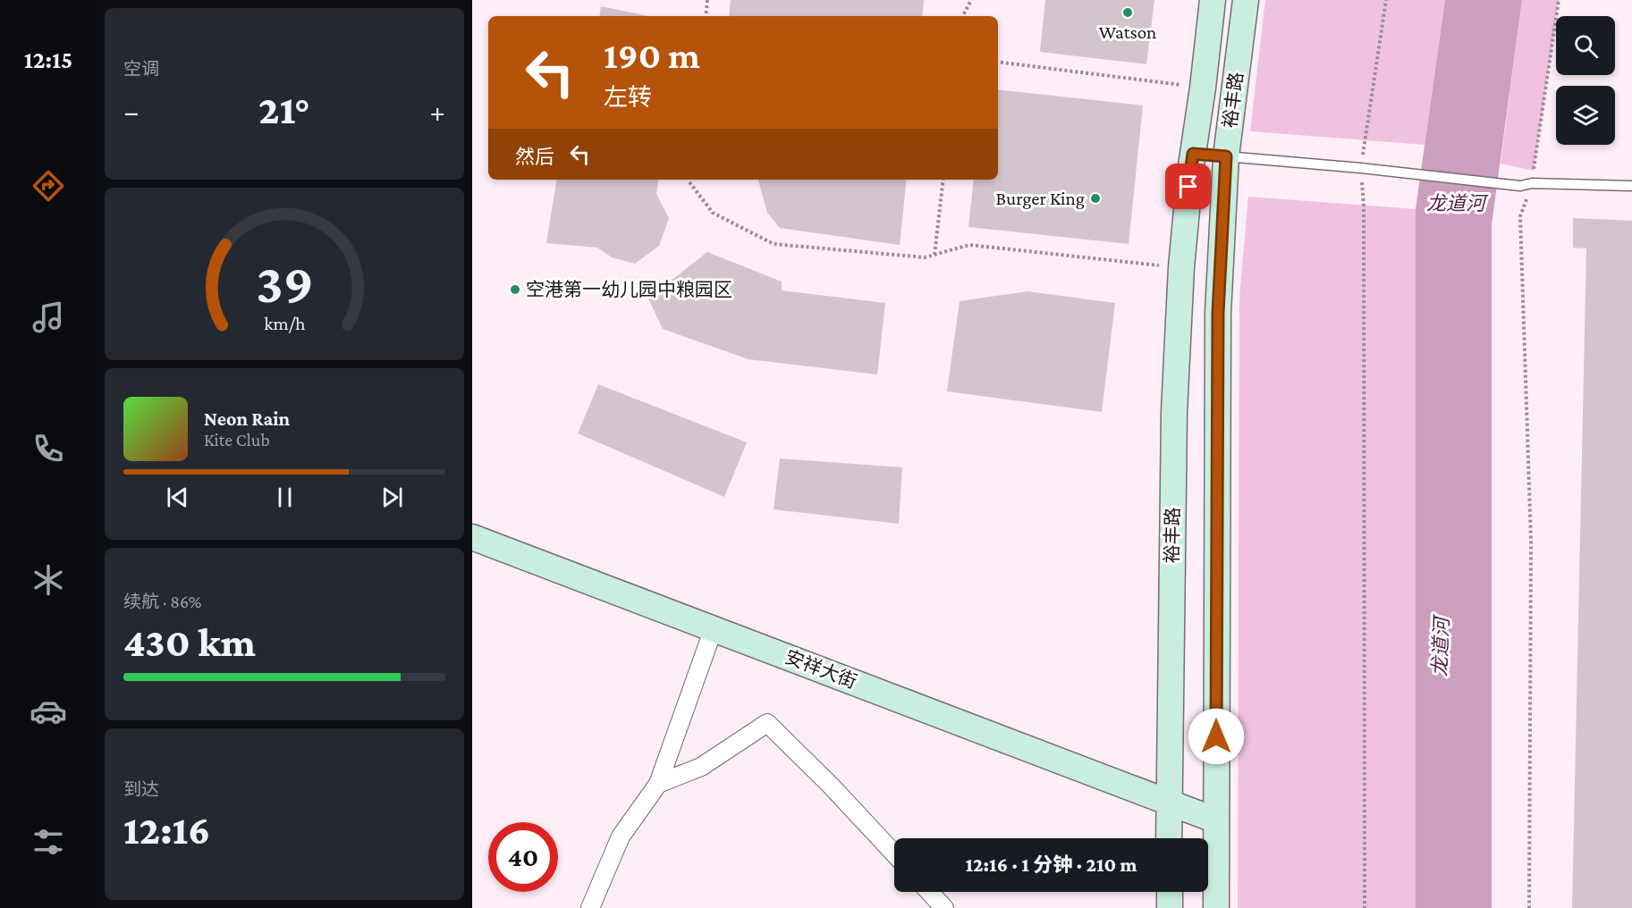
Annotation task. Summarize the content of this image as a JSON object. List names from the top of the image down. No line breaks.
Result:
{"streets":{"street":["裕丰路","安祥大街"]},"crossings":[["裕丰路","安祥大街"]],"water":["龙道河"],"places":["Watson","Burger King","空港第一幼儿园中粮园区"],"page":{"tabs":"12:15","tile":["空调",["续航 · 86%","430 km"],["到达","12:16"]],"turn":["190 m","左转"],"heat":["−","21°","+"],"then":"然后","song":["Neon Rain","Kite Club"],"limit":"40","trip":"12:16 · 1 分钟 · 210 m","gauge":["39","km/h"]}}
